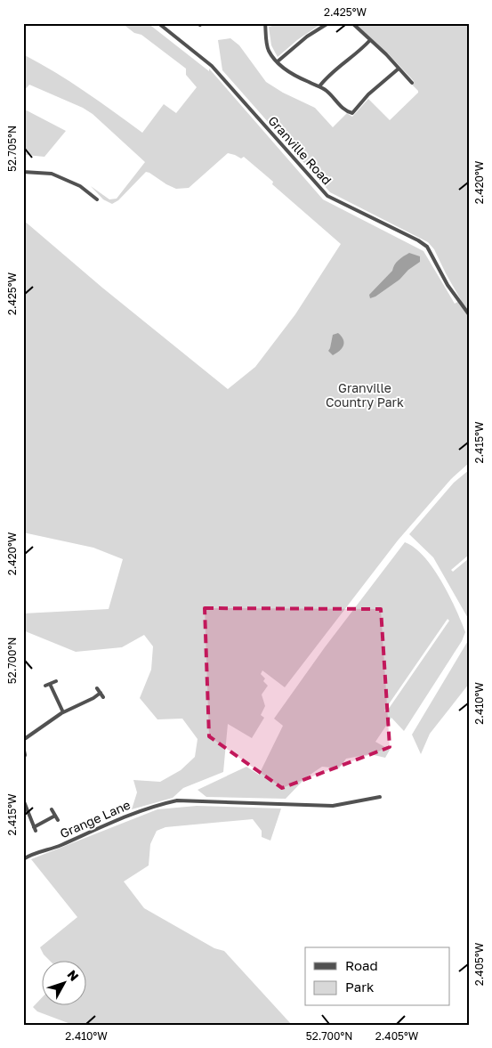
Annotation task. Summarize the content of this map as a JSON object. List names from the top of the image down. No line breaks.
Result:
{"streets":{"street":["Granville Road","Grange Lane"]},"parks":["Granville Country Park"],"legend":["Road","Park"],"north":"top right","coordinates":["2.425°W","52.705°N","2.420°W","2.415°W","52.700°N","2.410°W","2.405°W"]}
